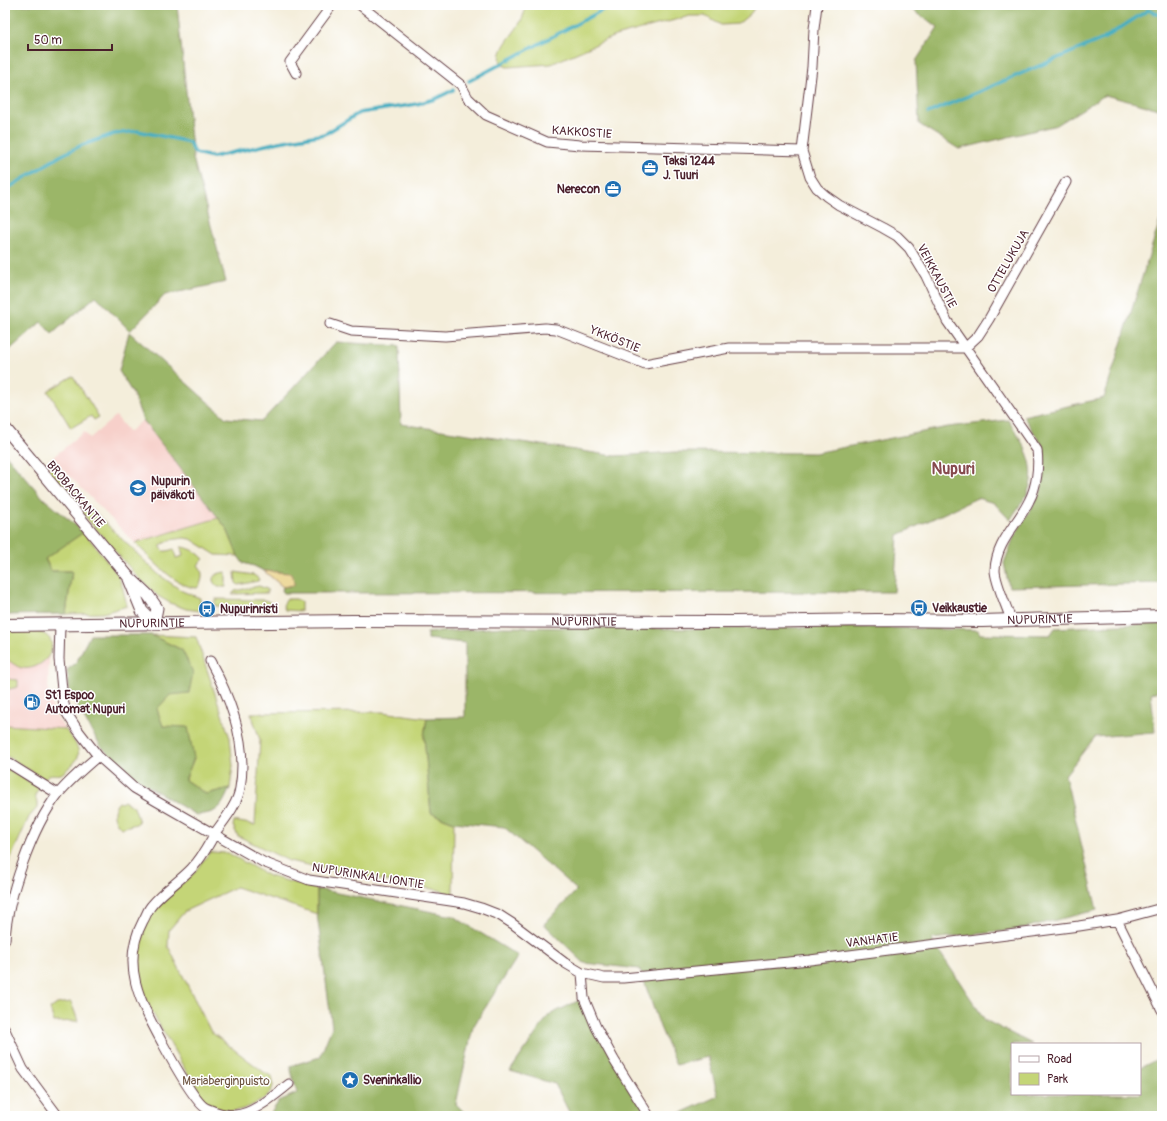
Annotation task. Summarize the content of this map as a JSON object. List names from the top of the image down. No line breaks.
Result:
{"streets":{"main road":["NUPURINTIE"],"street":["KAKKOSTIE","OTTELUKUJA","VEIKKAUSTIE","YKKÖSTIE","BROBACKANTIE","NUPURINKALLIONTIE","VANHATIE"]},"crossings":[["KAKKOSTIE","VEIKKAUSTIE"],["OTTELUKUJA","VEIKKAUSTIE"],["OTTELUKUJA","YKKÖSTIE"],["VEIKKAUSTIE","YKKÖSTIE"],["VEIKKAUSTIE","NUPURINTIE"],["BROBACKANTIE","NUPURINTIE"],["NUPURINTIE","NUPURINKALLIONTIE"],["NUPURINKALLIONTIE","VANHATIE"]],"districts":["Nupuri"],"parks":["Mariaberginpuisto"],"places":{"office":["Taksi 1244 J. Tuuri","Nerecon"],"school or university":["Nupurin päiväkoti"],"bus stop":["Veikkaustie","Nupurinristi"],"fuel station":["St1 Espoo Automat Nupuri"],"place":["Sveninkallio"]},"legend":["Road","Park"],"scale_bar":"50 m"}
